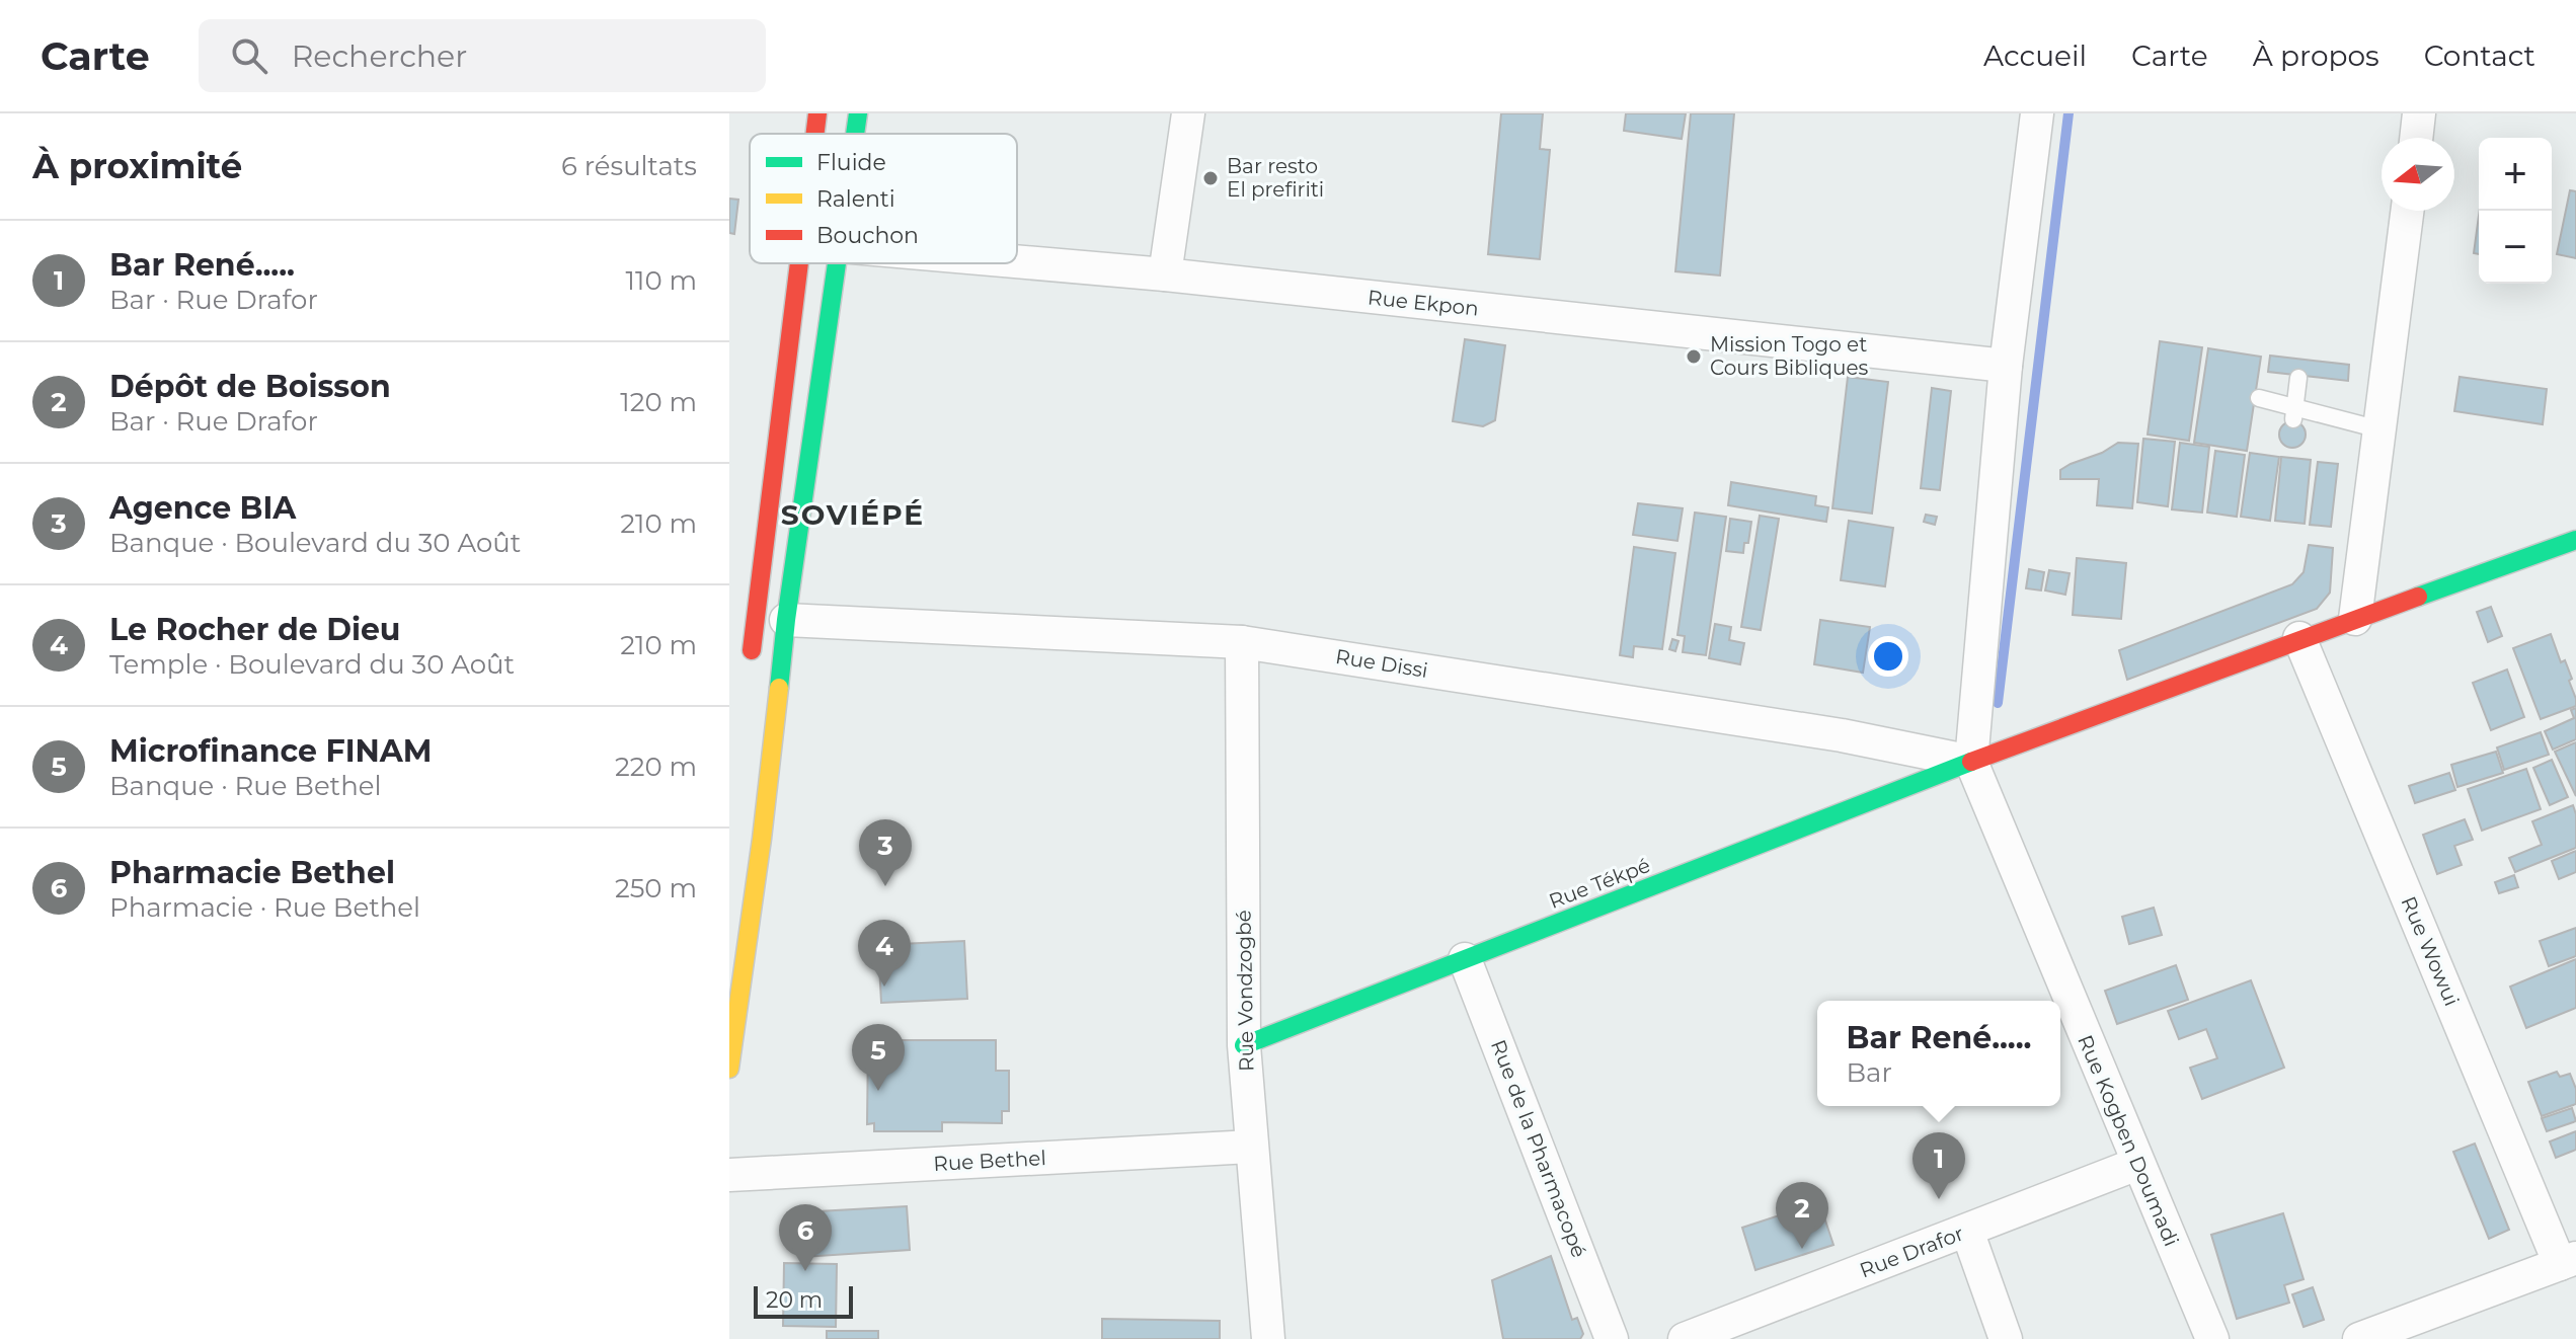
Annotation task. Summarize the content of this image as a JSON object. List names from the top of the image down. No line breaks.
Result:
{"streets":{"main road":["Rue Tékpé"],"street":["Rue Ekpon","Rue Dissi","Rue Wowui","Rue Vondzogbé","Rue Kogben Doumadi","Rue de la Pharmacopé","Rue Bethel","Rue Drafor"]},"crossings":[["Rue Dissi","Rue Tékpé"],["Rue Dissi","Rue Vondzogbé"],["Rue Dissi","Rue Kogben Doumadi"],["Rue Tékpé","Rue Wowui"],["Rue Tékpé","Rue Vondzogbé"],["Rue Tékpé","Rue Kogben Doumadi"],["Rue Tékpé","Rue de la Pharmacopé"],["Rue Vondzogbé","Rue Bethel"],["Rue Kogben Doumadi","Rue Drafor"]],"districts":["SOVIÉPÉ"],"places":["Bar resto El prefiriti","Mission Togo et Cours Bibliques"],"legend":["Fluide","Ralenti","Bouchon"],"scale_bar":"20 m","north":"left","page":{"header":"Carte","search":"Rechercher","nav":["Accueil","Carte","À propos","Contact"],"heading":["À proximité","6 résultats"],"map_buttons":["+","−"],"list":[{"mark":"1","name":"Bar René.....","note":"Bar · Rue Drafor","value":"110 m"},{"mark":"2","name":"Dépôt de Boisson","note":"Bar · Rue Drafor","value":"120 m"},{"mark":"3","name":"Agence BIA","note":"Banque · Boulevard du 30 Août","value":"210 m"},{"mark":"4","name":"Le Rocher de Dieu","note":"Temple · Boulevard du 30 Août","value":"210 m"},{"mark":"5","name":"Microfinance FINAM","note":"Banque · Rue Bethel","value":"220 m"},{"mark":"6","name":"Pharmacie Bethel","note":"Pharmacie · Rue Bethel","value":"250 m"}],"pins":["3","4","5","1","2","6"],"popup":["Bar René.....","Bar"],"scale":"20 m"}}
